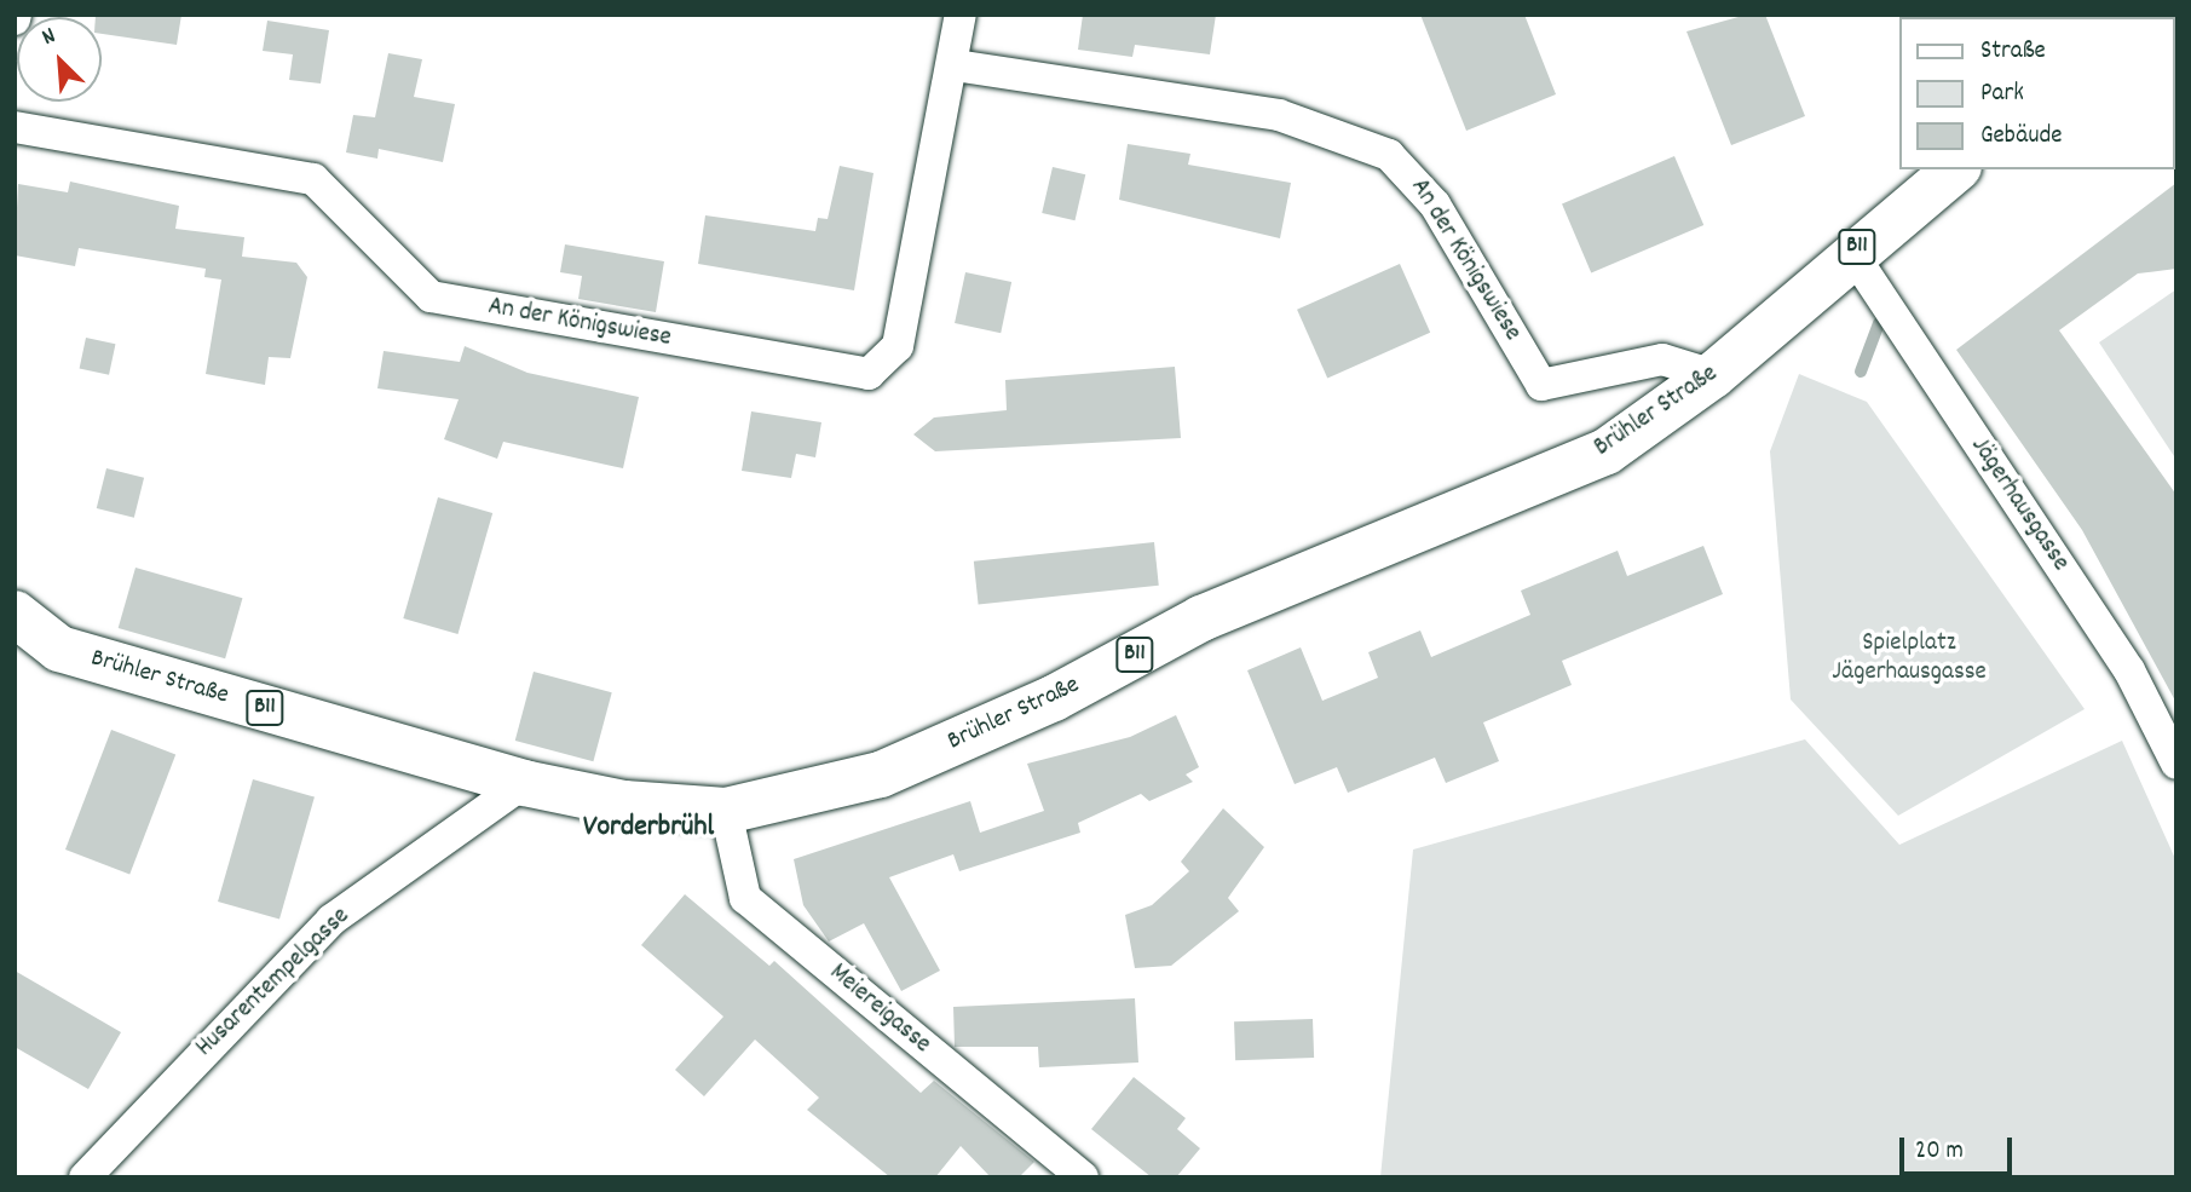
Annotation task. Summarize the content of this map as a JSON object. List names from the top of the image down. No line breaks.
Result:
{"streets":{"main road":["B11","Brühler Straße"],"street":["An der Königswiese","Jägerhausgasse","Husarentempelgasse","Meiereigasse"]},"crossings":[["An der Königswiese","Brühler Straße"],["Brühler Straße","Jägerhausgasse"],["Brühler Straße","Husarentempelgasse"],["Brühler Straße","Meiereigasse"]],"districts":["Vorderbrühl"],"parks":["Spielplatz Jägerhausgasse"],"legend":["Straße","Park","Gebäude"],"scale_bar":"20 m","north":"top left"}
